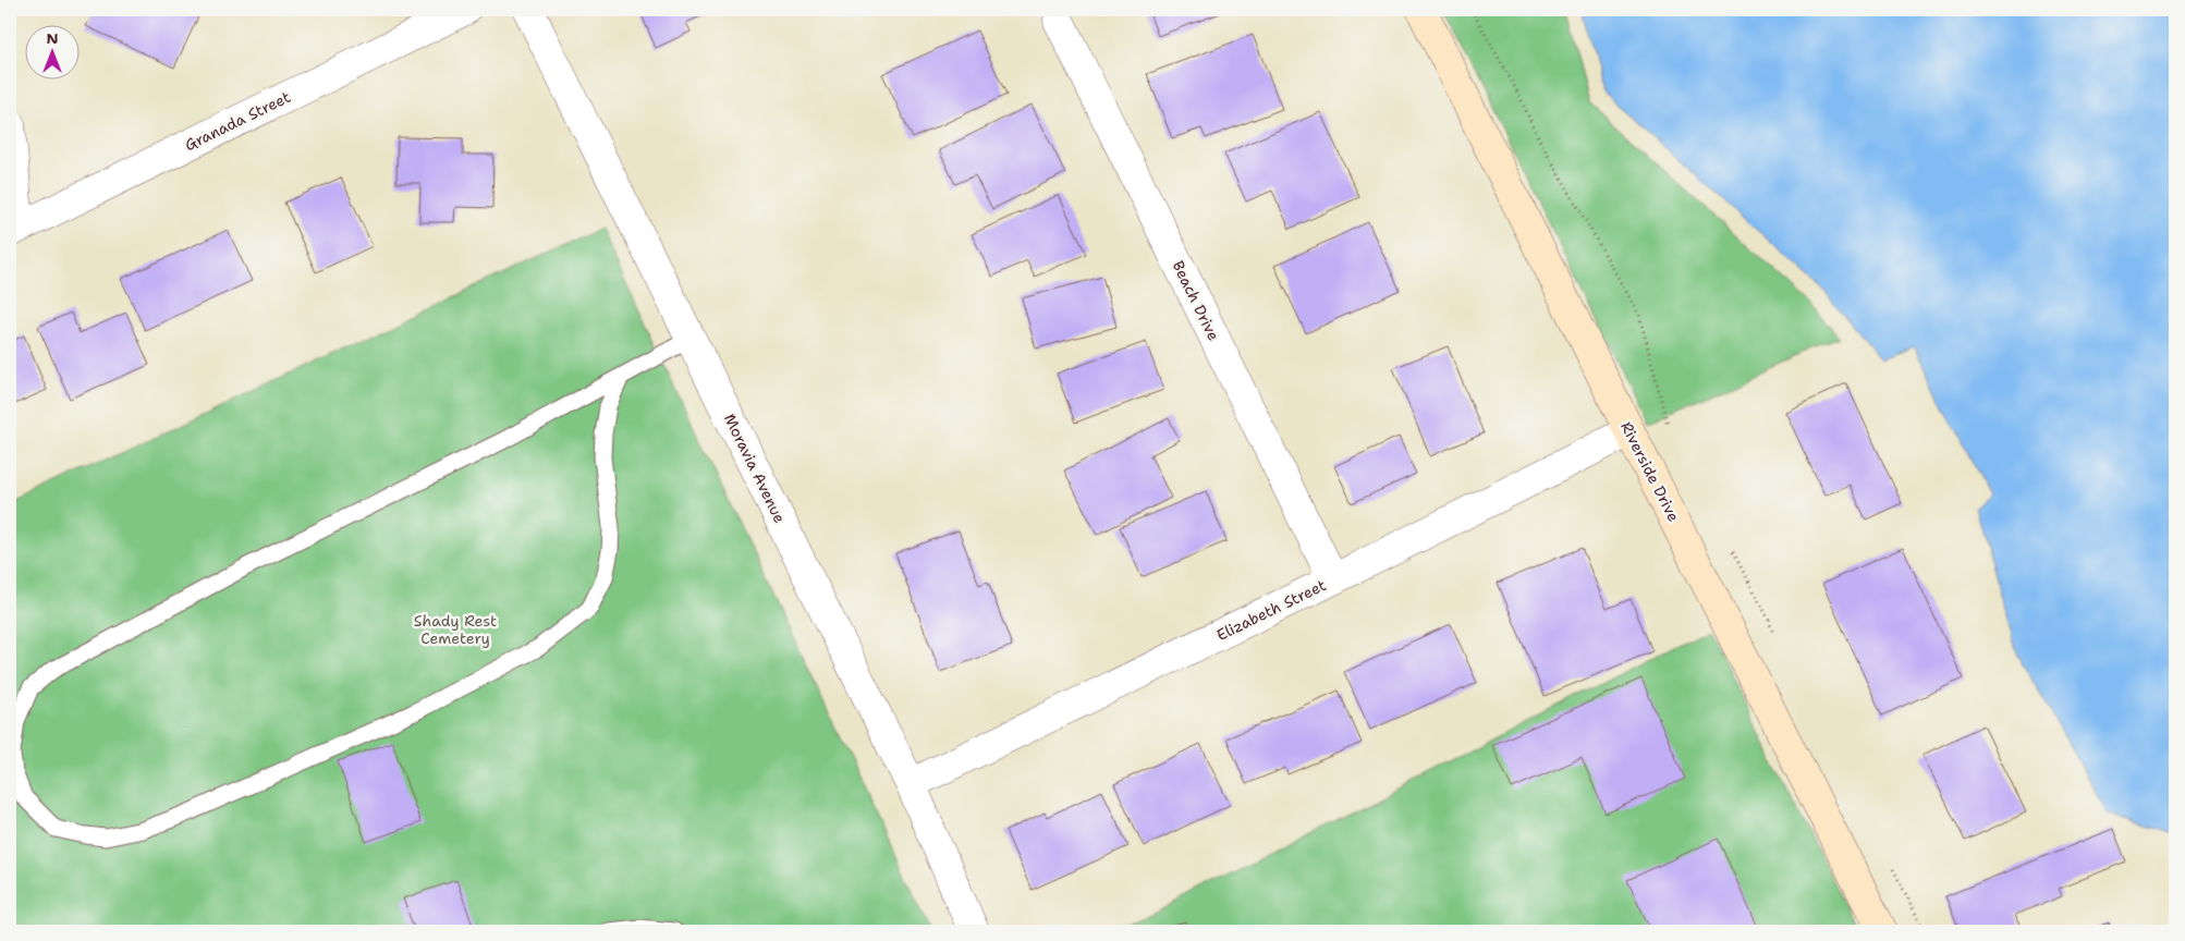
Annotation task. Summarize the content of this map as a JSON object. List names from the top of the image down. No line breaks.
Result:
{"streets":{"street":["Granada Street","Beach Drive","Moravia Avenue","Riverside Drive","Elizabeth Street"]},"crossings":[["Beach Drive","Elizabeth Street"],["Moravia Avenue","Elizabeth Street"],["Riverside Drive","Elizabeth Street"]],"parks":["Shady Rest Cemetery"],"north":"top"}
